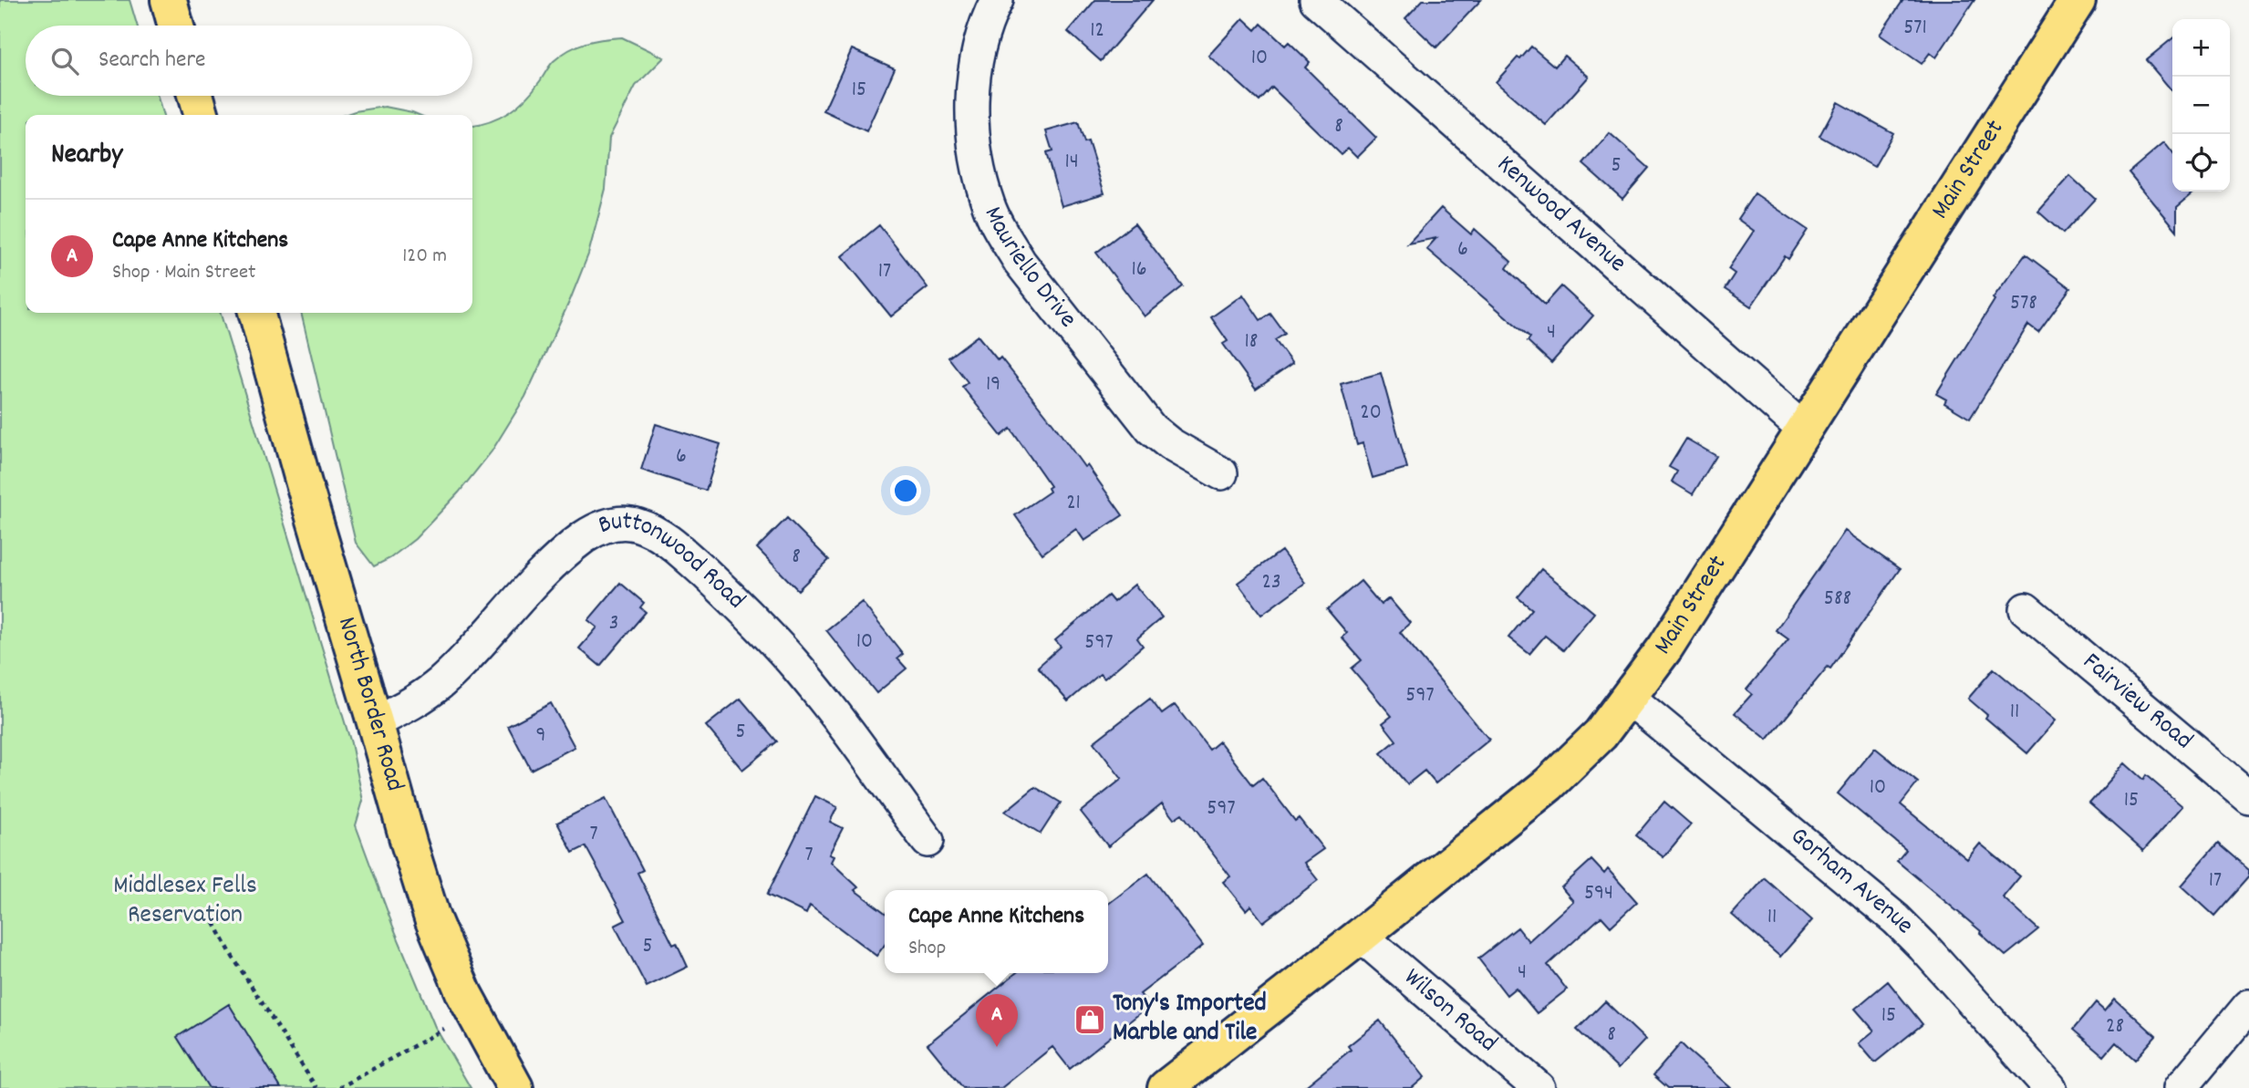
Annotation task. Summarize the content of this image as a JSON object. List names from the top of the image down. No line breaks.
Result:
{"streets":{"main road":["Main Street","North Border Road"],"street":["Kenwood Avenue","Mauriello Drive","Buttonwood Road","Fairview Road","Gorham Avenue","Wilson Road"]},"crossings":[["Main Street","Kenwood Avenue"],["Main Street","Gorham Avenue"],["Main Street","Wilson Road"],["Buttonwood Road","North Border Road"]],"parks":["Middlesex Fells Reservation"],"places":{"shop":["Tony's Imported Marble and Tile"]},"house_numbers":["571","12","10","15","8","14","5","6","16","17","578","4","18","19","20","6","21","8","23","588","3","10","597","597","11","5","9","10","15","597","7","7","17","594","11","5","4","15","28","8"],"page":{"map_buttons":["+","−"],"search":"Search here","heading":"Nearby","list":[{"mark":"A","name":"Cape Anne Kitchens","note":"Shop · Main Street","value":"120 m"}],"popup":["Cape Anne Kitchens","Shop"],"pins":"A"}}
